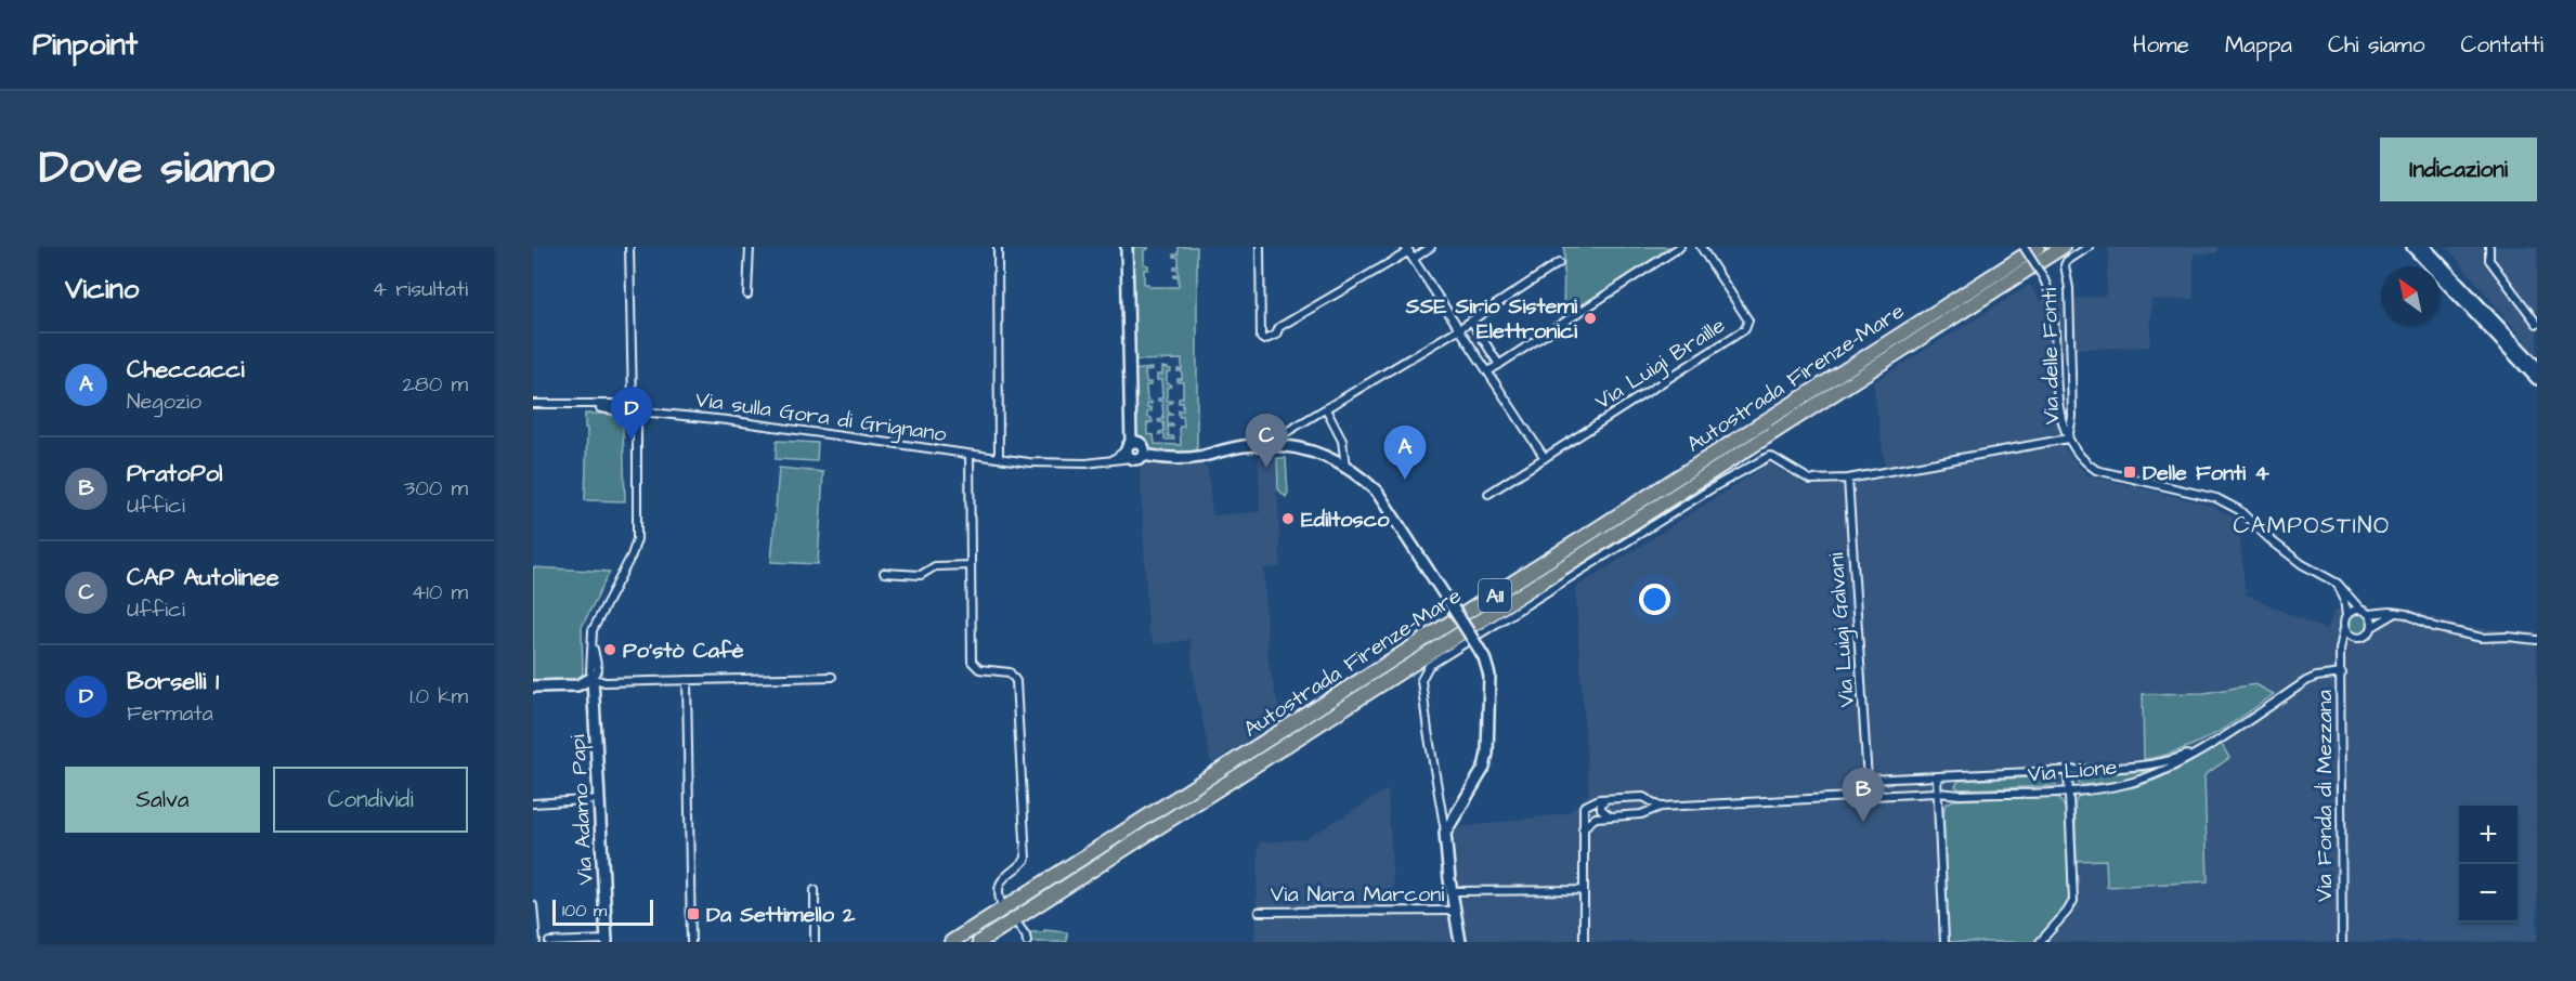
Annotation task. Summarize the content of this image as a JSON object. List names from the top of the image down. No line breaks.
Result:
{"streets":{"highway":["Autostrada Firenze-Mare","A11"],"street":["Via delle Fonti","Via Luigi Braille","Via sulla Gora di Grignano","Via Luigi Galvani","Via Lione","Via Fonda di Mezzana","Via Adamo Papi","Via Nara Marconi"]},"crossings":[["Via delle Fonti","Via Fonda di Mezzana"],["Via Luigi Galvani","Via Lione"],["Via Lione","Via Fonda di Mezzana"]],"districts":["CAMPOSTINO"],"places":{"other":["SSE Sirio Sistemi Elettronici","Ediltosco","Po'stò Cafè"],"transit":["Delle Fonti 4","Da Settimello 2"]},"scale_bar":"100 m","north":"top left","page":{"header":"Pinpoint","nav":["Home","Mappa","Chi siamo","Contatti"],"title":"Dove siamo","buttons":["Indicazioni",["Salva","Condividi"]],"heading":["Vicino","4 risultati"],"list":[{"mark":"A","name":"Checcacci","note":"Negozio","value":"280 m"},{"mark":"B","name":"PratoPol","note":"Uffici","value":"300 m"},{"mark":"C","name":"CAP Autolinee","note":"Uffici","value":"410 m"},{"mark":"D","name":"Borselli 1","note":"Fermata","value":"1.0 km"}],"pins":["D","C","A","B"],"map_buttons":["+","−"],"scale":"100 m"}}
